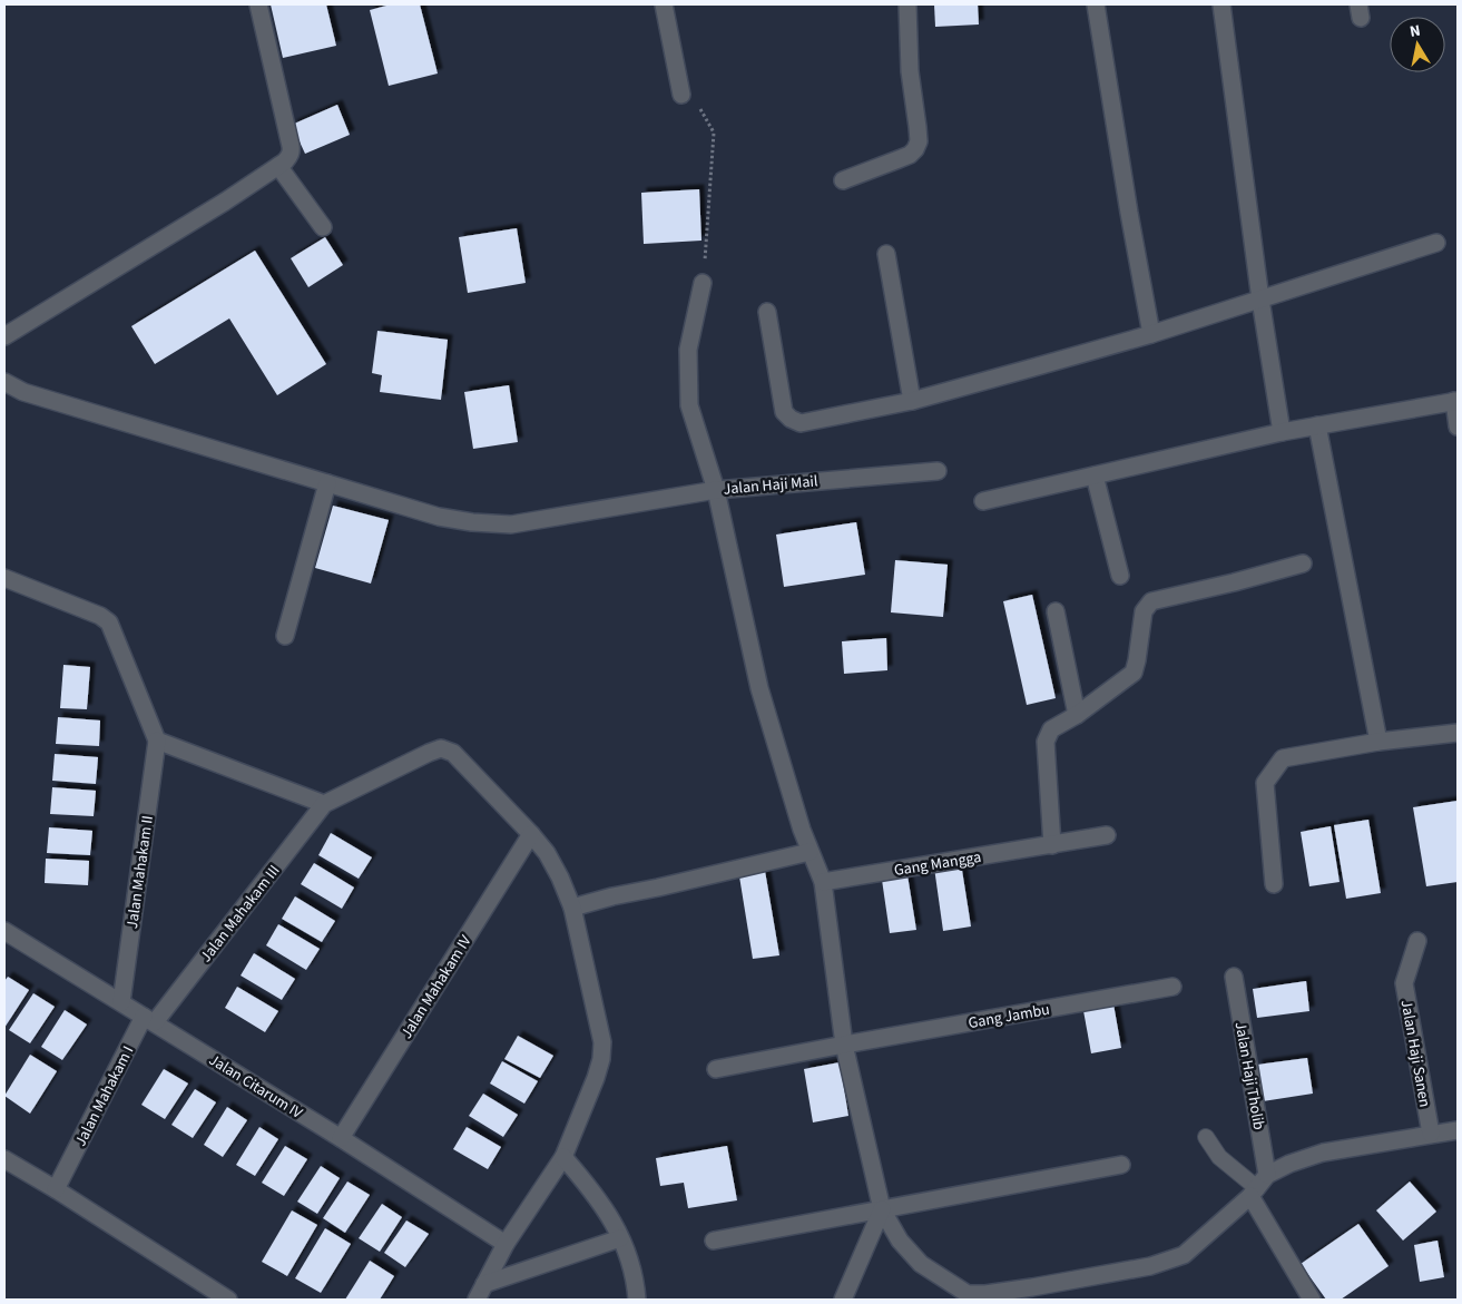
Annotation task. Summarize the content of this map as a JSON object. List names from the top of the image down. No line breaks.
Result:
{"streets":{"street":["Jalan Haji Mail","Gang Mangga","Jalan Mahakam II","Jalan Mahakam III","Jalan Mahakam IV","Gang Jambu","Jalan Haji Sanen","Jalan Haji Tholib","Jalan Citarum IV","Jalan Mahakam I"]},"crossings":[["Jalan Mahakam II","Jalan Citarum IV"],["Jalan Mahakam III","Jalan Citarum IV"],["Jalan Mahakam III","Jalan Mahakam I"],["Jalan Mahakam IV","Jalan Citarum IV"],["Jalan Citarum IV","Jalan Mahakam I"]],"north":"top"}
